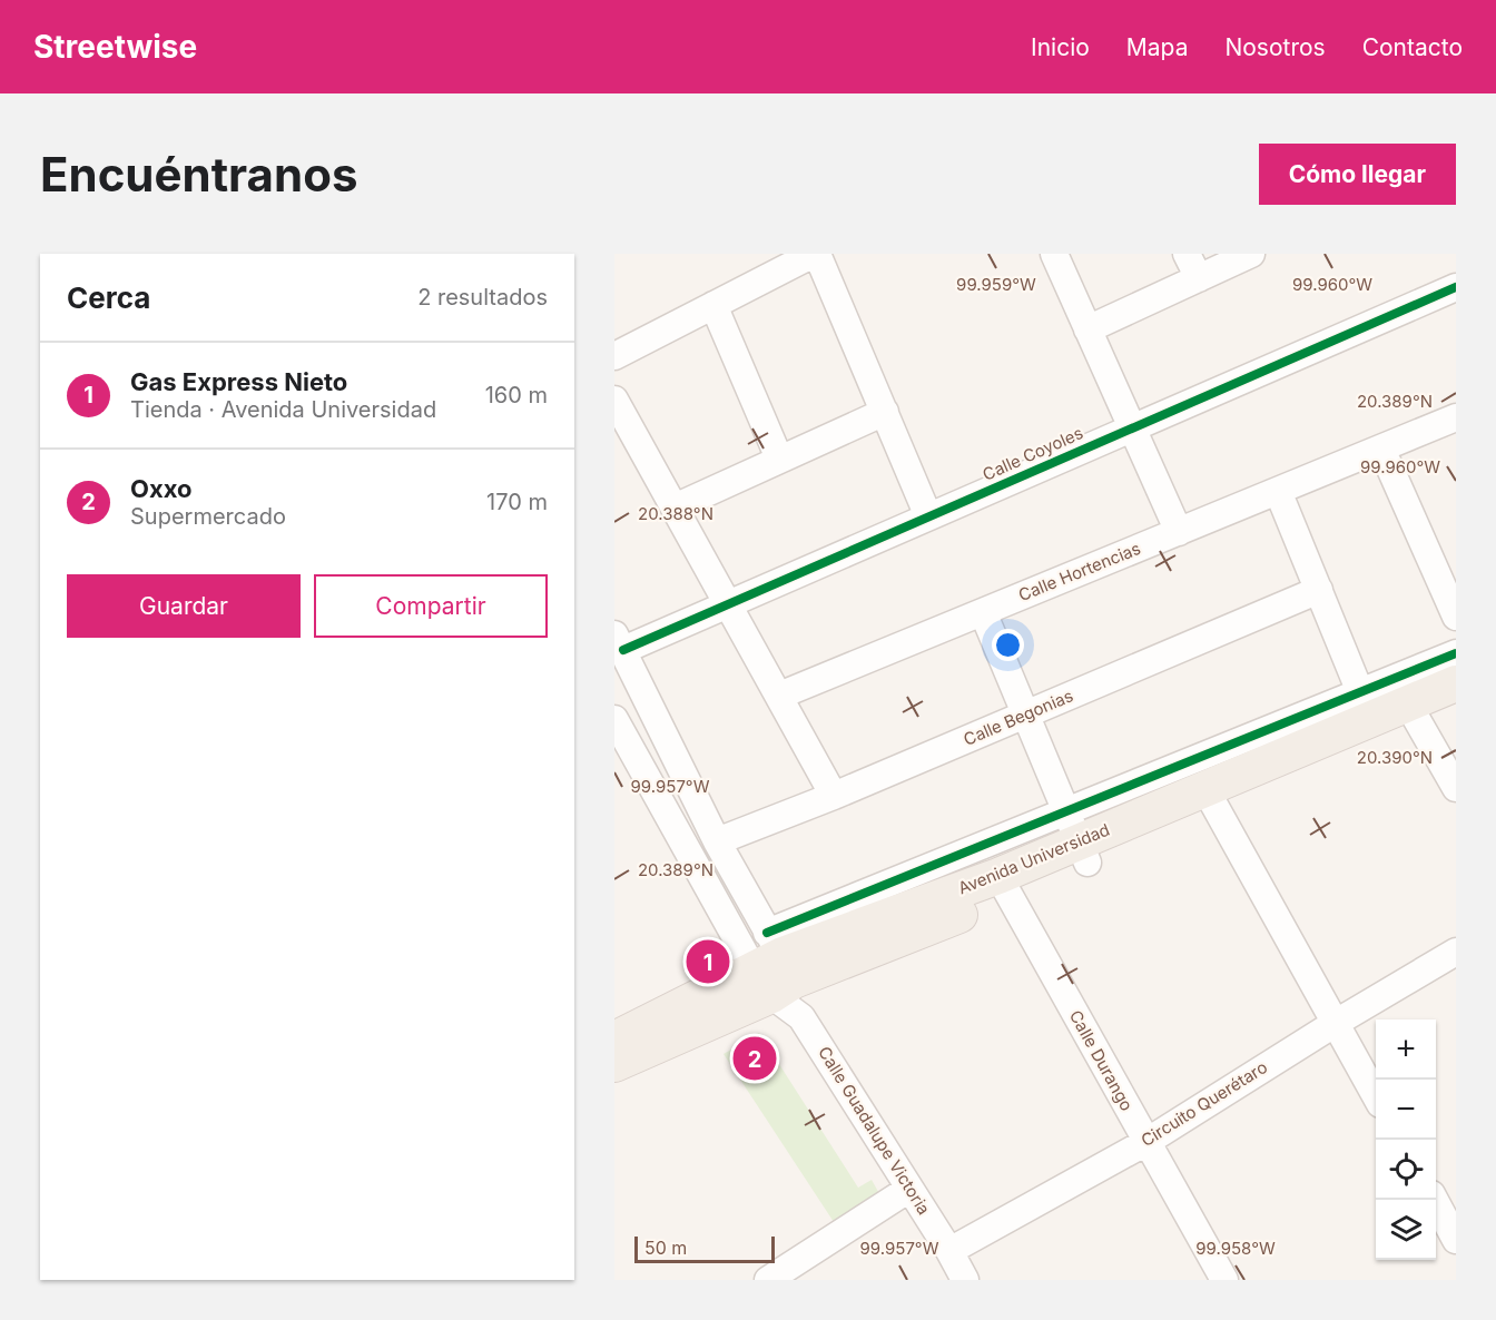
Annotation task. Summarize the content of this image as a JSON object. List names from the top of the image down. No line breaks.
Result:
{"streets":{"main road":["Avenida Universidad"],"street":["Calle Coyoles","Calle Hortencias","Calle Begonias","Calle Durango","Circuito Querétaro","Calle Guadalupe Victoria"]},"crossings":[["Avenida Universidad","Calle Durango"],["Avenida Universidad","Calle Guadalupe Victoria"],["Calle Durango","Circuito Querétaro"],["Circuito Querétaro","Calle Guadalupe Victoria"]],"scale_bar":"50 m","page":{"header":"Streetwise","nav":["Inicio","Mapa","Nosotros","Contacto"],"buttons":["Cómo llegar",["Guardar","Compartir"]],"title":"Encuéntranos","heading":["Cerca","2 resultados"],"list":[{"mark":"1","name":"Gas Express Nieto","note":"Tienda · Avenida Universidad","value":"160 m"},{"mark":"2","name":"Oxxo","note":"Supermercado","value":"170 m"}],"pins":["1","2"],"map_buttons":["+","−"],"scale":"50 m"},"coordinates":["99.959°W","99.960°W","20.389°N","20.388°N","20.390°N","99.957°W","99.958°W"]}
